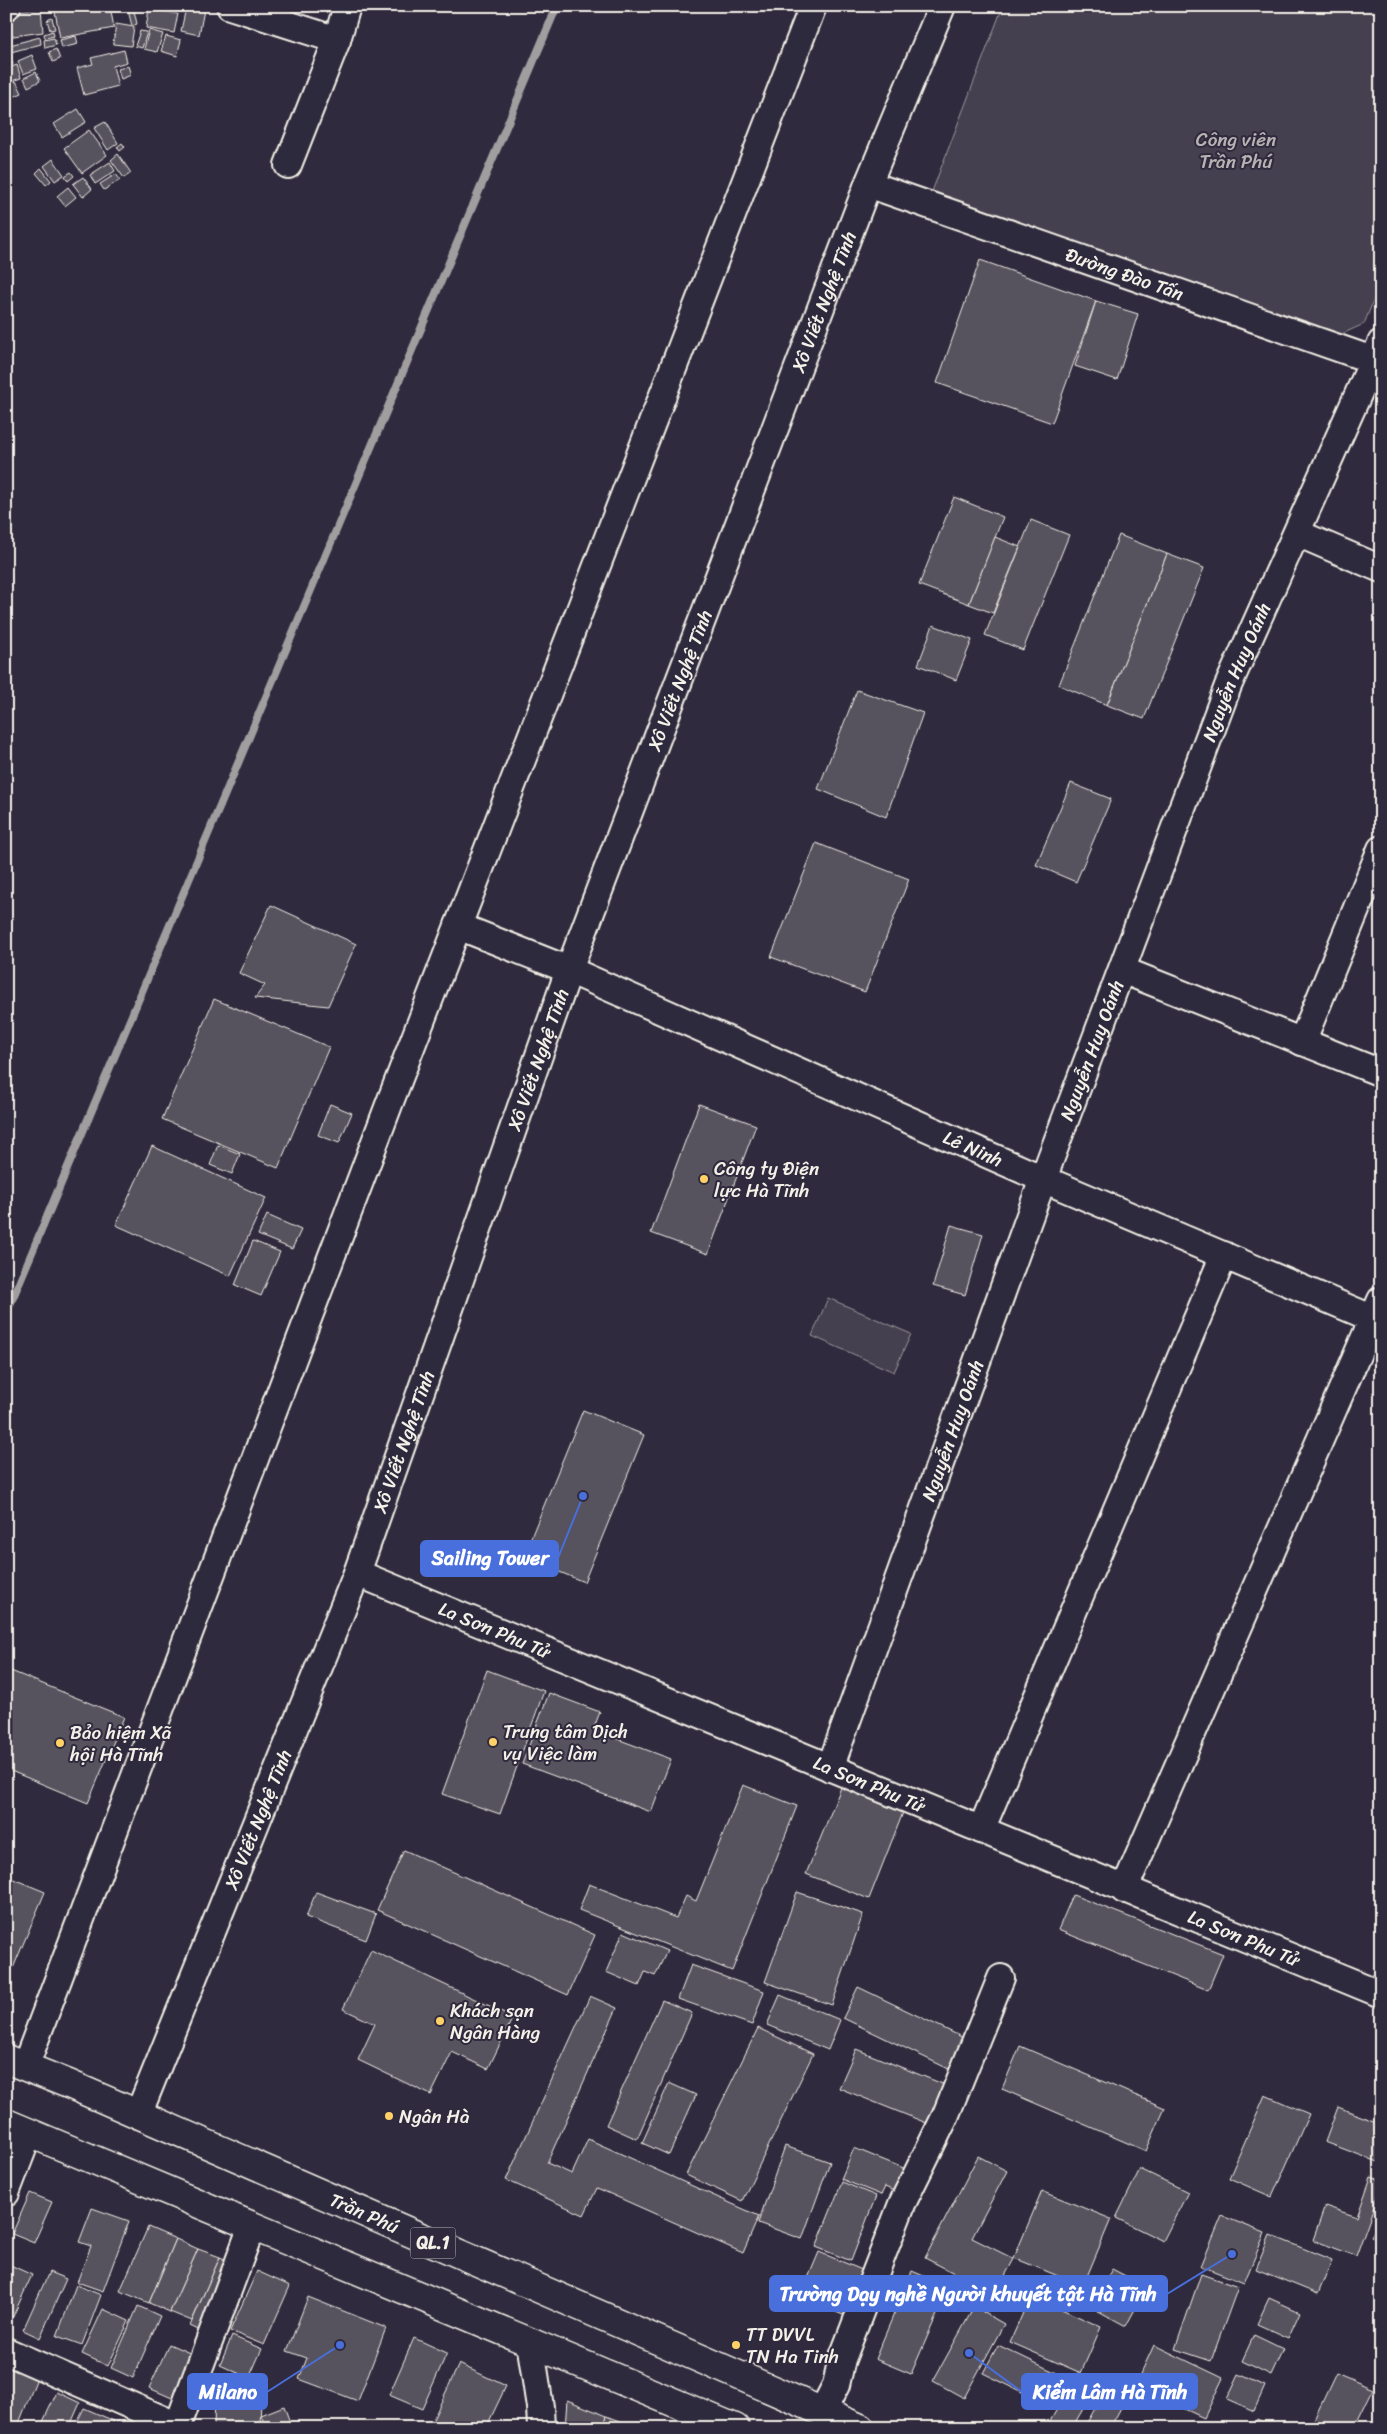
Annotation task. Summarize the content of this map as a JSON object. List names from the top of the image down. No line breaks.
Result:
{"streets":{"main road":["Trần Phú","QL.1"],"street":["Đường Đào Tấn","Xô Viết Nghệ Tĩnh","Nguyễn Huy Oánh","Lê Ninh","La Sơn Phu Tử"]},"crossings":[["Đường Đào Tấn","Xô Viết Nghệ Tĩnh"],["Đường Đào Tấn","Nguyễn Huy Oánh"],["Xô Viết Nghệ Tĩnh","Lê Ninh"],["Xô Viết Nghệ Tĩnh","La Sơn Phu Tử"],["Xô Viết Nghệ Tĩnh","Trần Phú"],["Nguyễn Huy Oánh","Lê Ninh"],["Nguyễn Huy Oánh","La Sơn Phu Tử"]],"parks":["Công viên Trần Phú"],"places":["Công ty Điện lực Hà Tĩnh","Sailing Tower","Trung tâm Dịch vụ Việc làm","Bảo hiệm Xã hội Hà Tĩnh","Khách sạn Ngân Hàng","Ngân Hà","Trường Dạy nghề Người khuyết tật Hà Tĩnh","Milano","TT DVVL TN Ha Tinh","Kiểm Lâm Hà Tĩnh"]}
